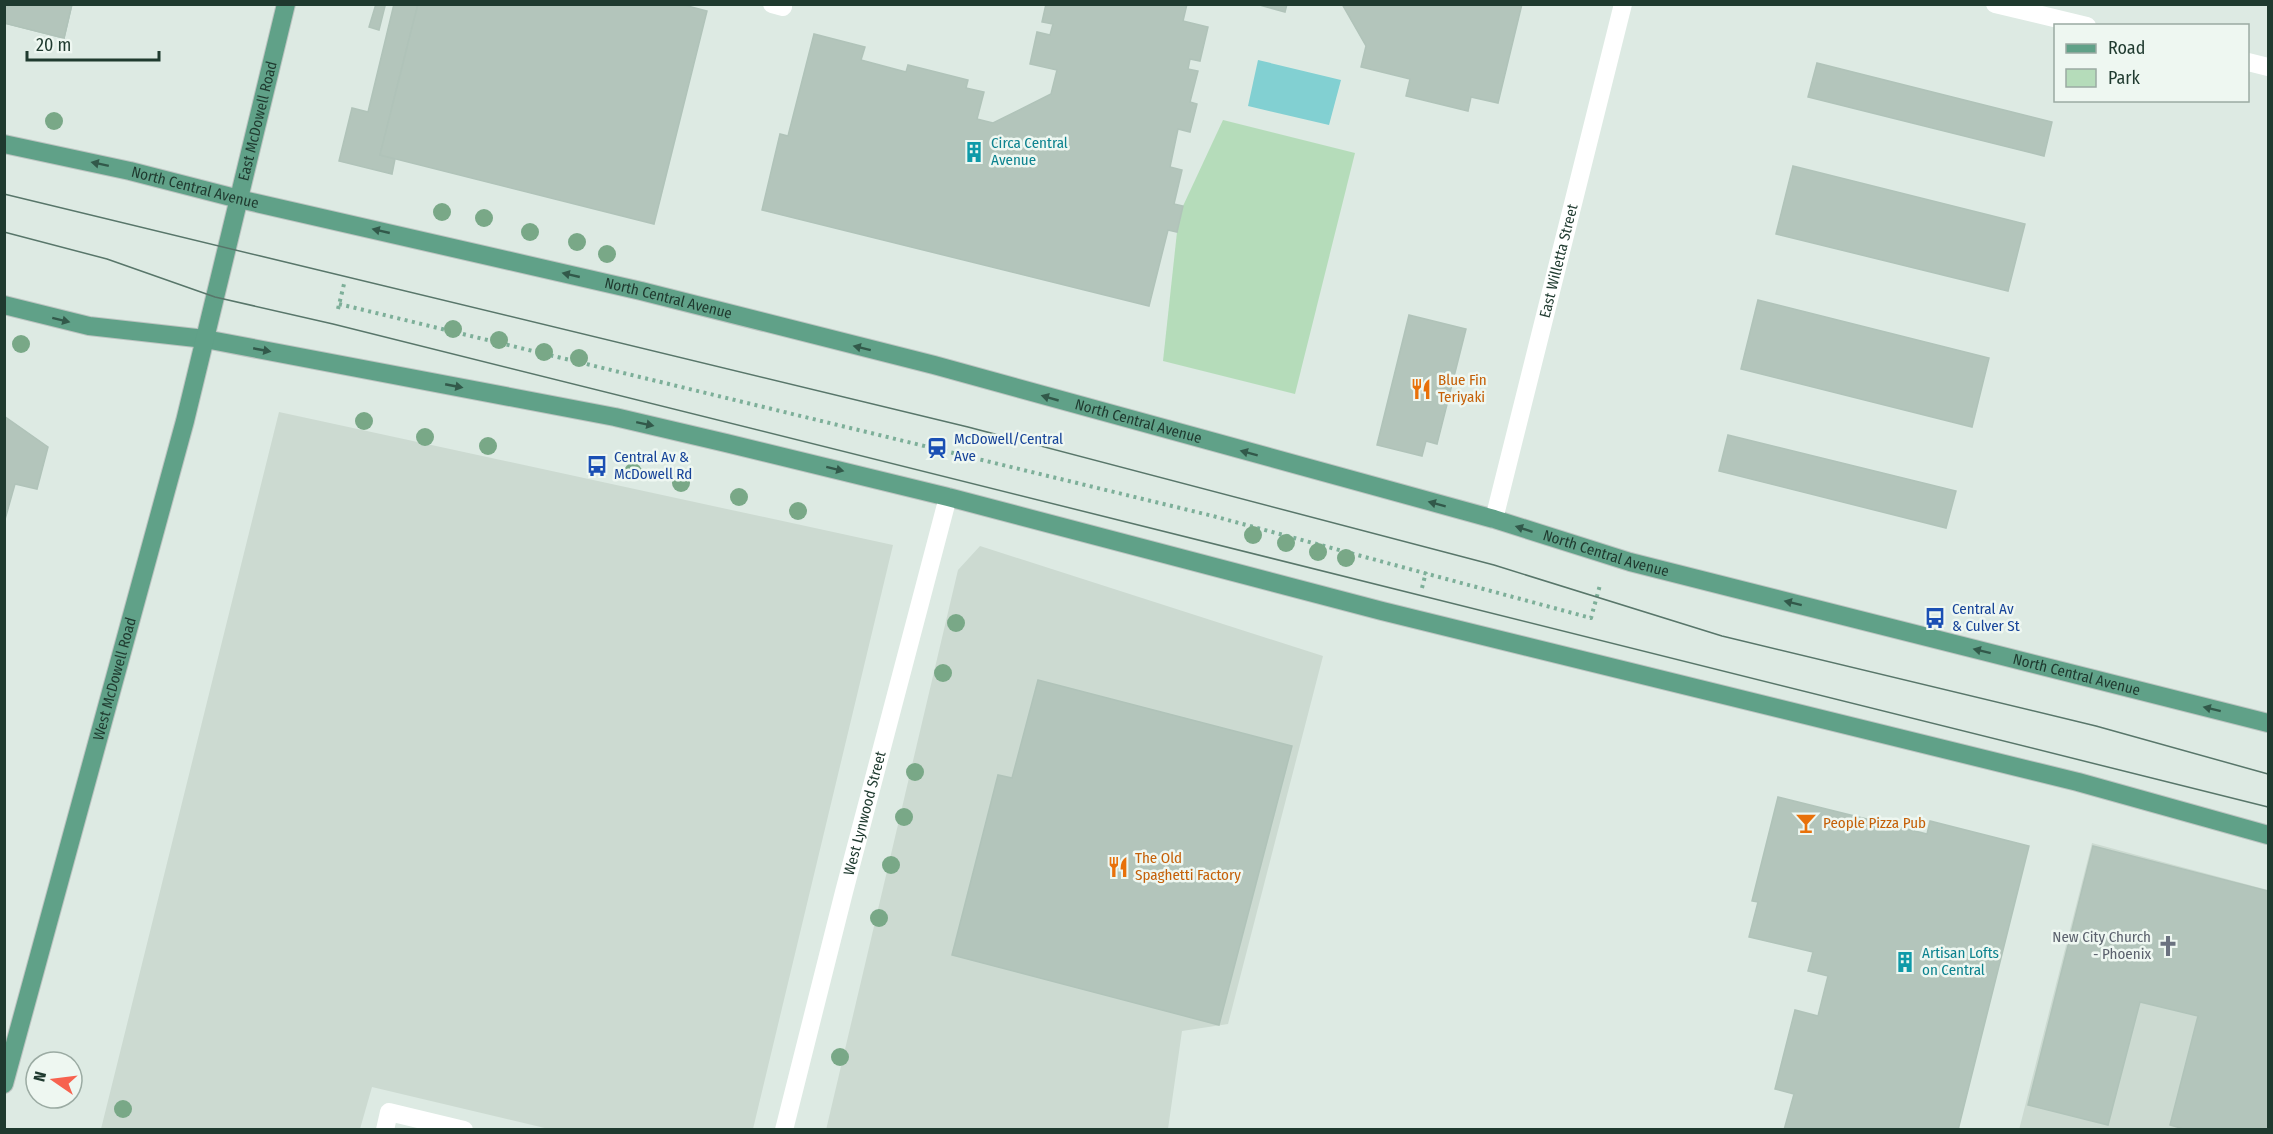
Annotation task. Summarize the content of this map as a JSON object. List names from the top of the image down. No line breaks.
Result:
{"streets":{"main road":["East McDowell Road","North Central Avenue","West McDowell Road"],"street":["East Willetta Street","West Lynwood Street"]},"crossings":[["East McDowell Road","North Central Avenue"],["East McDowell Road","West McDowell Road"],["North Central Avenue","East Willetta Street"]],"places":{"building":["Circa Central Avenue","Artisan Lofts on Central"],"restaurant":["Blue Fin Teriyaki","The Old Spaghetti Factory"],"station":["McDowell/Central Ave"],"bus stop":["Central Av & McDowell Rd","Central Av & Culver St"],"bar":["People Pizza Pub"],"church":["New City Church - Phoenix"]},"legend":["Road","Park"],"scale_bar":"20 m","north":"left"}
